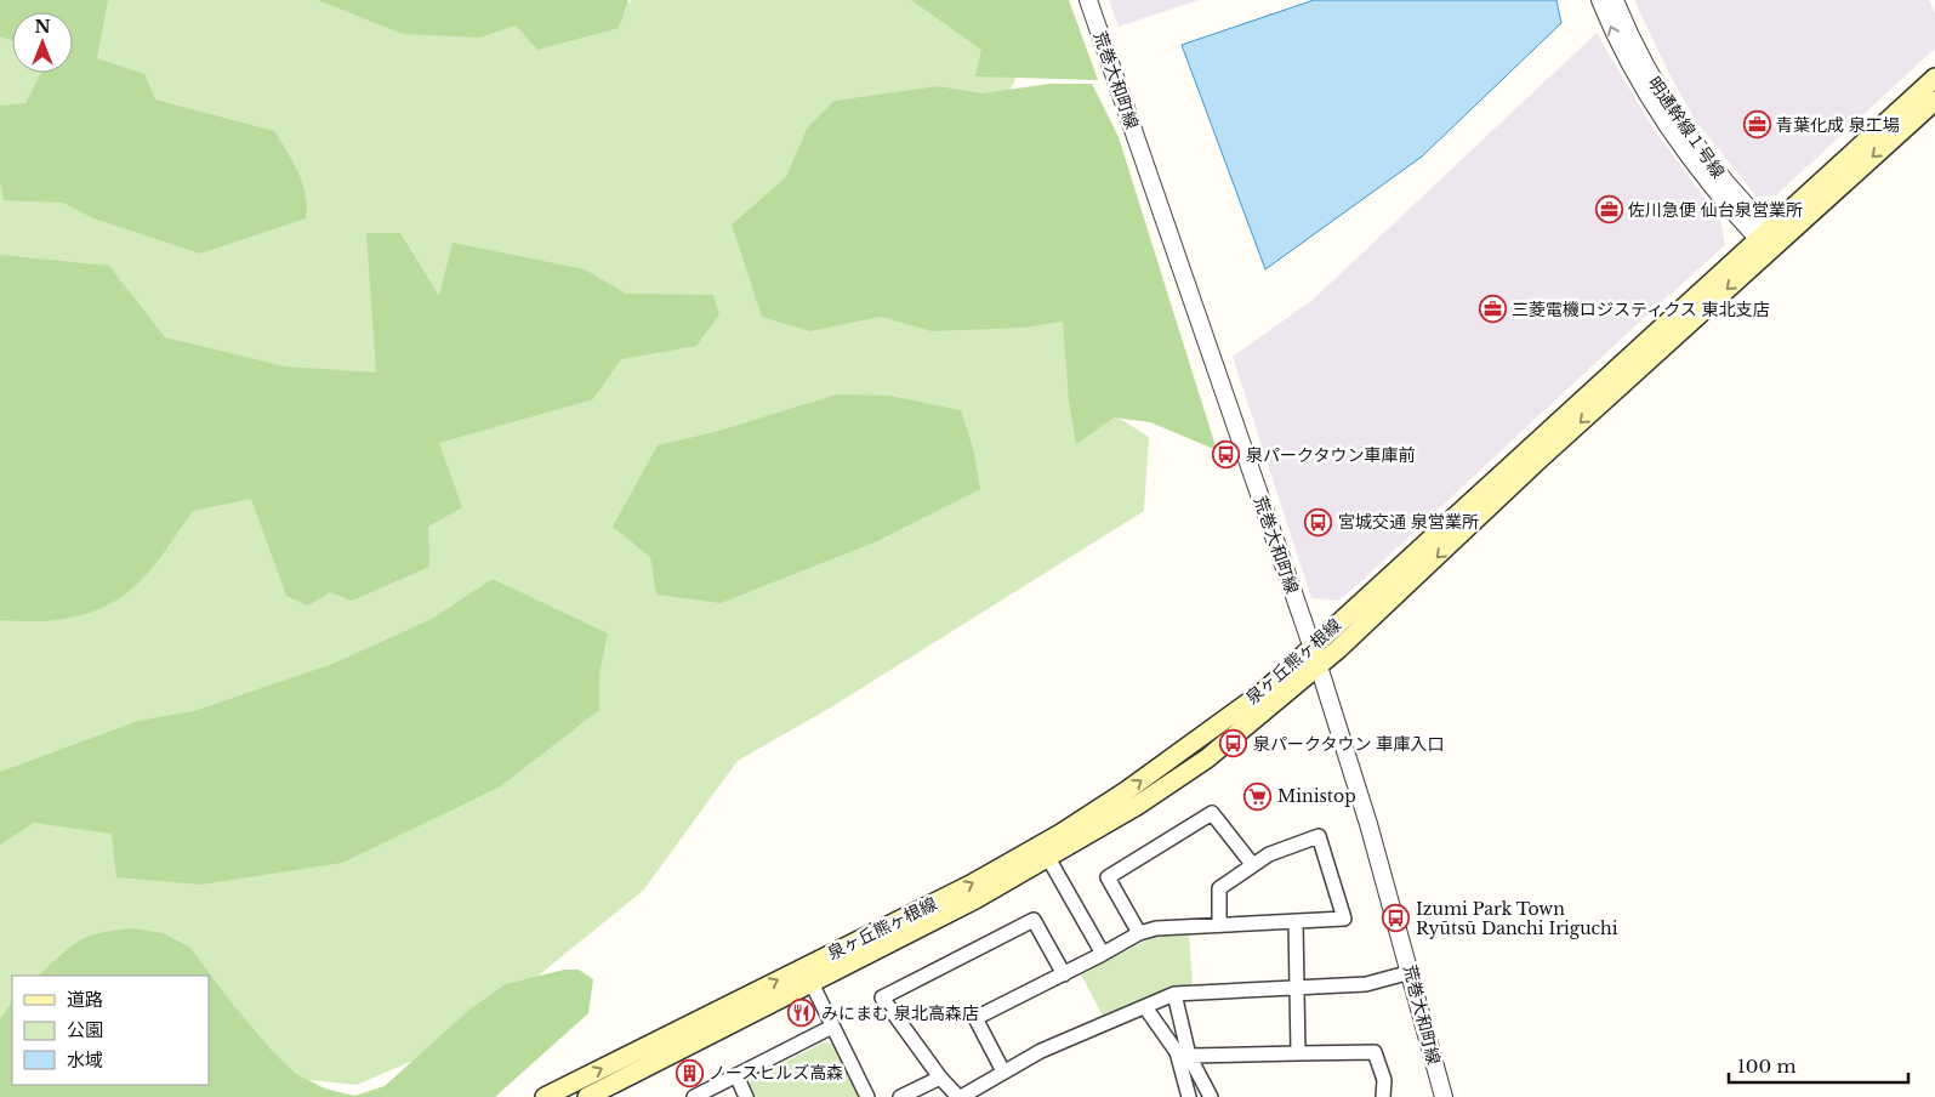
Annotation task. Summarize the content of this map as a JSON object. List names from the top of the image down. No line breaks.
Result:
{"streets":{"main road":["泉ヶ丘熊ヶ根線"],"street":["荒巻大和町線","明通幹線１号線"]},"crossings":[["荒巻大和町線","泉ヶ丘熊ヶ根線"],["明通幹線１号線","泉ヶ丘熊ヶ根線"]],"places":{"office":["青葉化成 泉工場","佐川急便 仙台泉営業所","三菱電機ロジスティクス 東北支店"],"bus stop":["泉パークタウン車庫前","宮城交通 泉営業所","泉パークタウン 車庫入口","Izumi Park Town Ryūtsū Danchi Iriguchi"],"supermarket":["Ministop"],"restaurant":["みにまむ 泉北高森店"],"building":["ノースヒルズ高森"]},"legend":["道路","公園","水域"],"scale_bar":"100 m","north":"top"}
